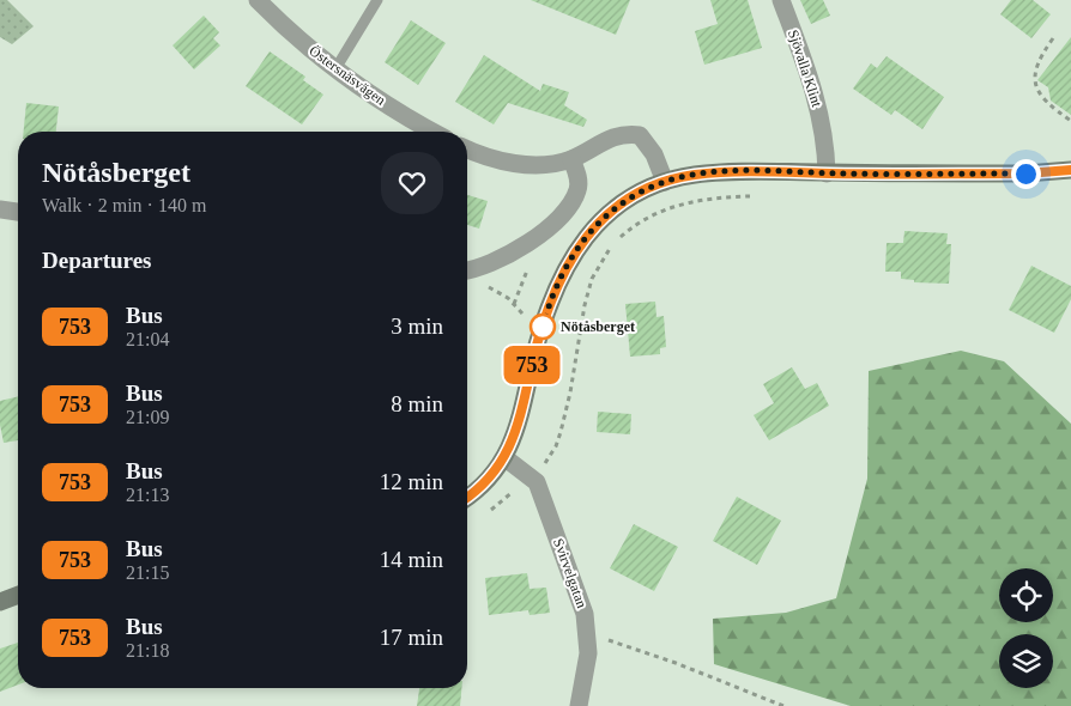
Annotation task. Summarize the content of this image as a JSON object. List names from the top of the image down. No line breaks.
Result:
{"streets":{"street":["Sjövalla Klint","Östersnäsvägen","Svirvelgatan"]},"places":["Nötåsberget"],"lines":["bus line 753"],"page":{"on_map":"753","heading":[["Nötåsberget","Walk · 2 min · 140 m"],"Departures"],"list":[{"mark":"753","name":"Bus","note":"21:04","value":"3 min"},{"mark":"753","name":"Bus","note":"21:09","value":"8 min"},{"mark":"753","name":"Bus","note":"21:13","value":"12 min"},{"mark":"753","name":"Bus","note":"21:15","value":"14 min"},{"mark":"753","name":"Bus","note":"21:18","value":"17 min"}]}}
